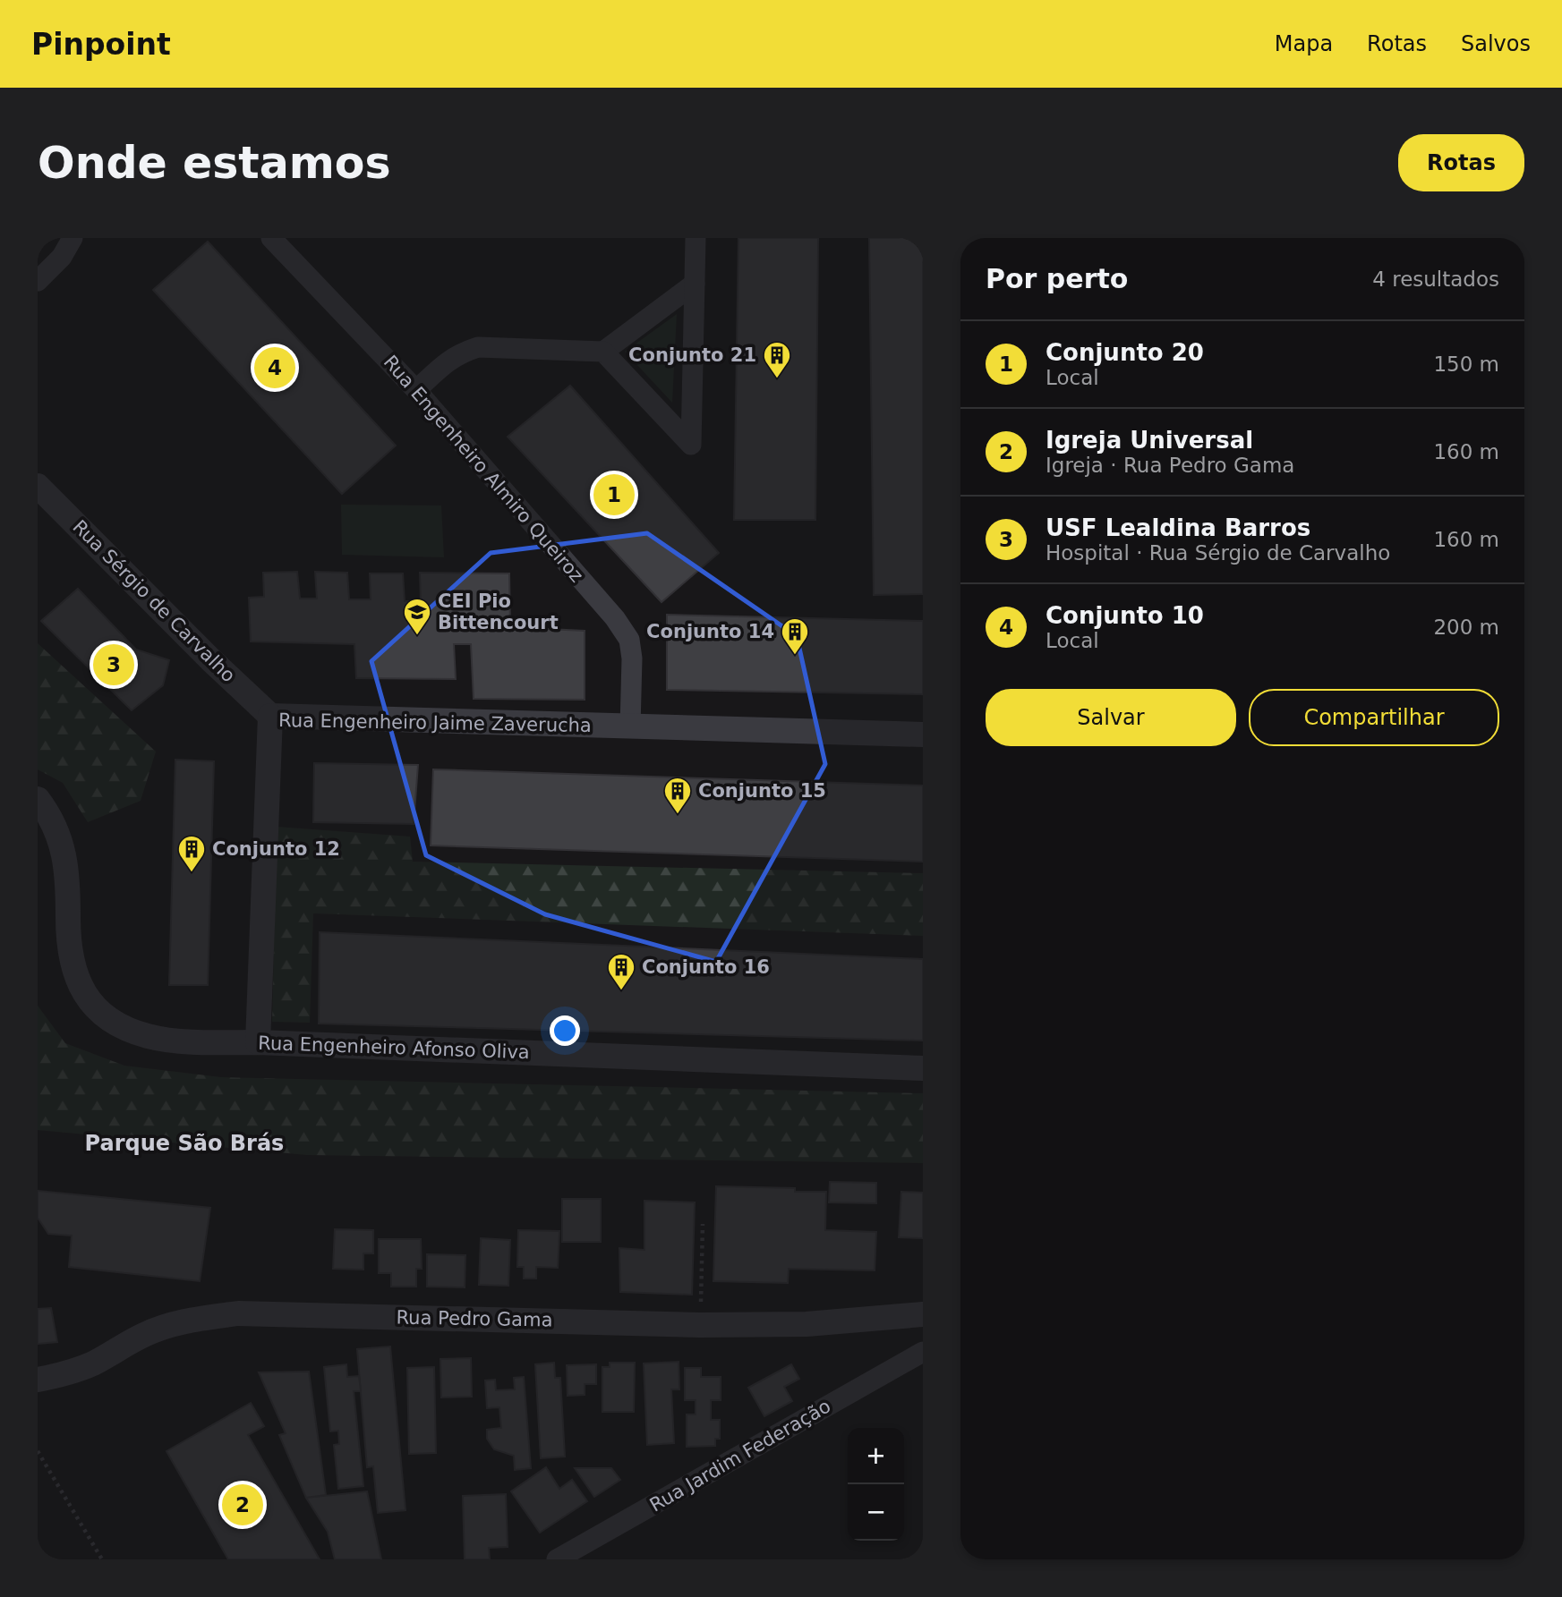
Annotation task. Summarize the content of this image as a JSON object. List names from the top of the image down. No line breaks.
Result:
{"streets":{"street":["Rua Engenheiro Almiro Queiroz","Rua Sérgio de Carvalho","Rua Engenheiro Jaime Zaverucha","Rua Engenheiro Afonso Oliva","Rua Pedro Gama","Rua Jardim Federação"]},"crossings":[["Rua Engenheiro Almiro Queiroz","Rua Engenheiro Jaime Zaverucha"],["Rua Sérgio de Carvalho","Rua Engenheiro Jaime Zaverucha"],["Rua Engenheiro Jaime Zaverucha","Rua Engenheiro Afonso Oliva"]],"districts":["Parque São Brás"],"places":{"building":["Conjunto 21","Conjunto 14","Conjunto 15","Conjunto 12","Conjunto 16"],"school or university":["CEI Pio Bittencourt"]},"page":{"header":"Pinpoint","nav":["Mapa","Rotas","Salvos"],"buttons":["Rotas",["Salvar","Compartilhar"]],"title":"Onde estamos","heading":["Por perto","4 resultados"],"list":[{"mark":"1","name":"Conjunto 20","note":"Local","value":"150 m"},{"mark":"2","name":"Igreja Universal","note":"Igreja · Rua Pedro Gama","value":"160 m"},{"mark":"3","name":"USF Lealdina Barros","note":"Hospital · Rua Sérgio de Carvalho","value":"160 m"},{"mark":"4","name":"Conjunto 10","note":"Local","value":"200 m"}],"pins":["4","1","3","2"],"map_buttons":["+","−"]}}
